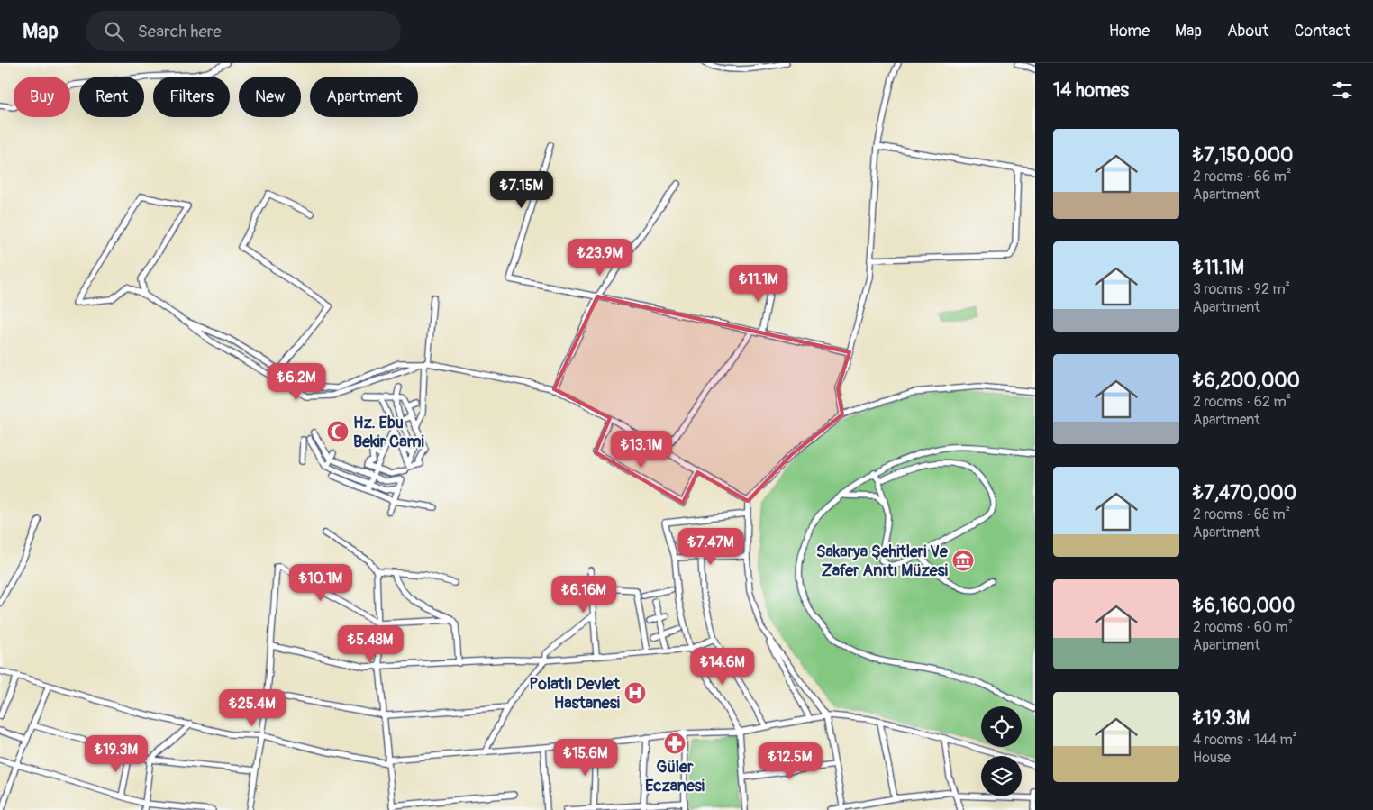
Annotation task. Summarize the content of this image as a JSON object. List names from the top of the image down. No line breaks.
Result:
{"places":{"mosque":["Hz. Ebu Bekir Cami"],"museum":["Sakarya Şehitleri Ve Zafer Anıtı Müzesi"],"hospital":["Polatlı Devlet Hastanesi"],"pharmacy":["Güler Eczanesi"]},"page":{"header":"Map","search":"Search here","nav":["Home","Map","About","Contact"],"heading":"14 homes","chip":["Buy","Rent","Filters","New","Apartment"],"list":[{"name":"₺7,150,000","note":"2 rooms · 66 m² · Apartment"},{"name":"₺11.1M","note":"3 rooms · 92 m² · Apartment"},{"name":"₺6,200,000","note":"2 rooms · 62 m² · Apartment"},{"name":"₺7,470,000","note":"2 rooms · 68 m² · Apartment"},{"name":"₺6,160,000","note":"2 rooms · 60 m² · Apartment"},{"name":"₺19.3M","note":"4 rooms · 144 m² · House"}],"price":["₺7.15M","₺23.9M","₺11.1M","₺6.2M","₺13.1M","₺7.47M","₺10.1M","₺6.16M","₺5.48M","₺14.6M","₺25.4M","₺19.3M","₺15.6M","₺12.5M"]}}
